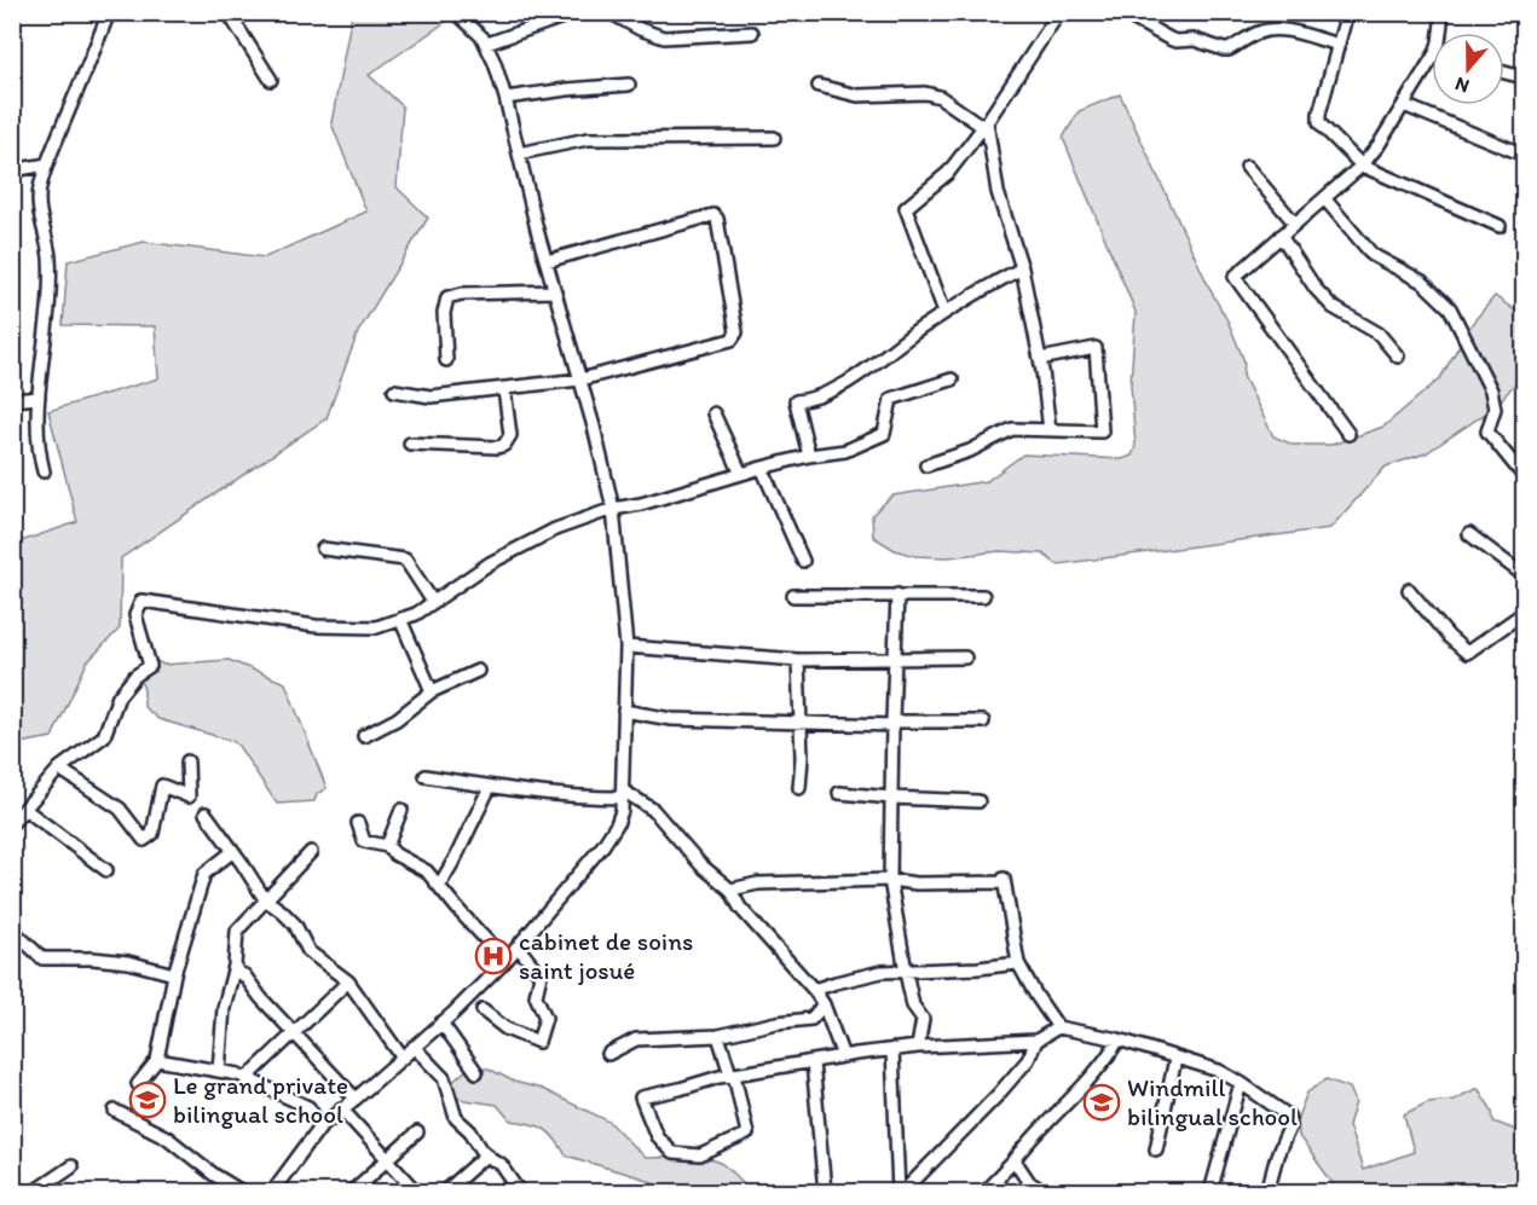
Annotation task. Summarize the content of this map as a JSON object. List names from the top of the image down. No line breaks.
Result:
{"places":{"hospital":["cabinet de soins saint josué"],"school or university":["Le grand private bilingual school","Windmill bilingual school"]},"north":"bottom"}
